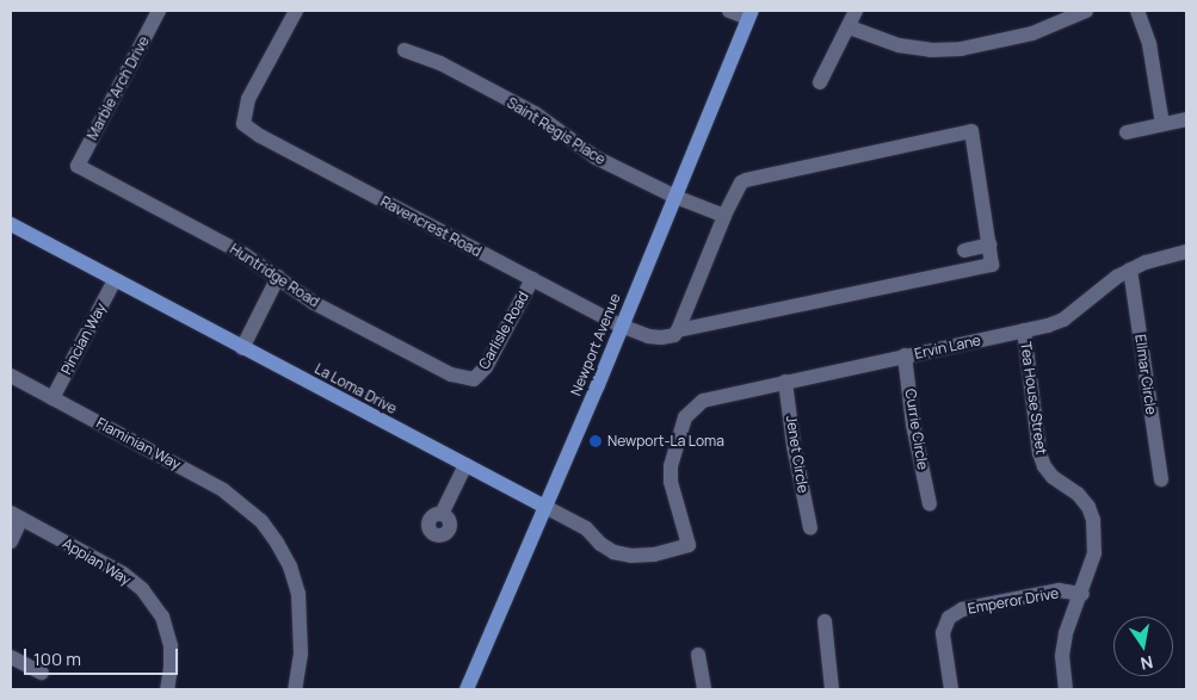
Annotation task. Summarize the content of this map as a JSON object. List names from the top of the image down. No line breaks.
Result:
{"streets":{"main road":["Newport Avenue","La Loma Drive"],"street":["Marble Arch Drive","Saint Regis Place","Ravencrest Road","Huntridge Road","Carlisle Road","Pincian Way","Ervin Lane","Ellmar Circle","Tea House Street","Currie Circle","Flaminian Way","Jenet Circle","Appian Way","Emperor Drive"]},"crossings":[["Marble Arch Drive","Huntridge Road"],["Saint Regis Place","Newport Avenue"],["Ravencrest Road","Carlisle Road"],["Ravencrest Road","Newport Avenue"],["Huntridge Road","Carlisle Road"],["Pincian Way","La Loma Drive"],["Pincian Way","Flaminian Way"],["Newport Avenue","La Loma Drive"],["Ervin Lane","Ellmar Circle"],["Ervin Lane","La Loma Drive"],["Ervin Lane","Tea House Street"],["Ervin Lane","Currie Circle"],["Ervin Lane","Jenet Circle"],["Tea House Street","Emperor Drive"]],"places":["Newport-La Loma"],"scale_bar":"100 m","north":"bottom"}
